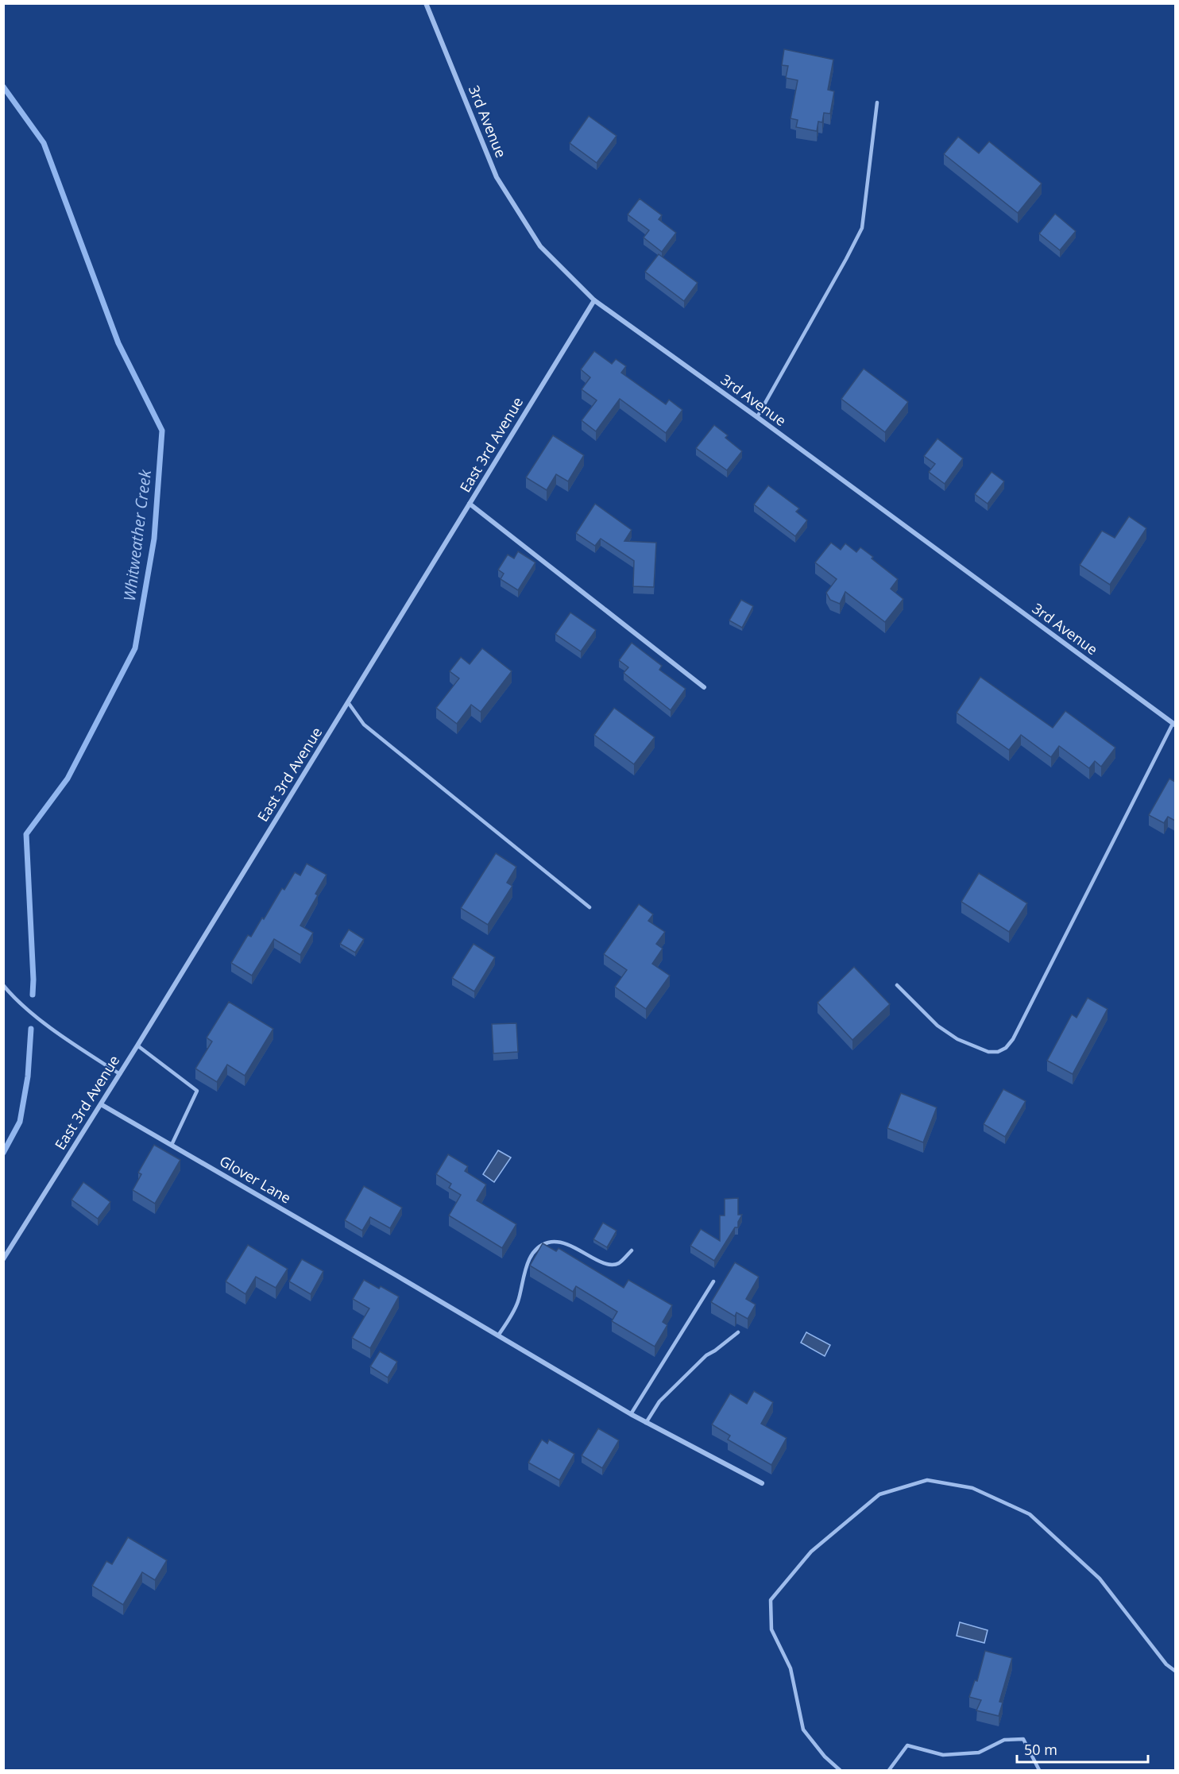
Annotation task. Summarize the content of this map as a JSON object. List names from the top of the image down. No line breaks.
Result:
{"streets":{"street":["3rd Avenue","East 3rd Avenue","Glover Lane"]},"crossings":[["3rd Avenue","East 3rd Avenue"],["East 3rd Avenue","Glover Lane"]],"water":["Whitweather Creek"],"scale_bar":"50 m"}
